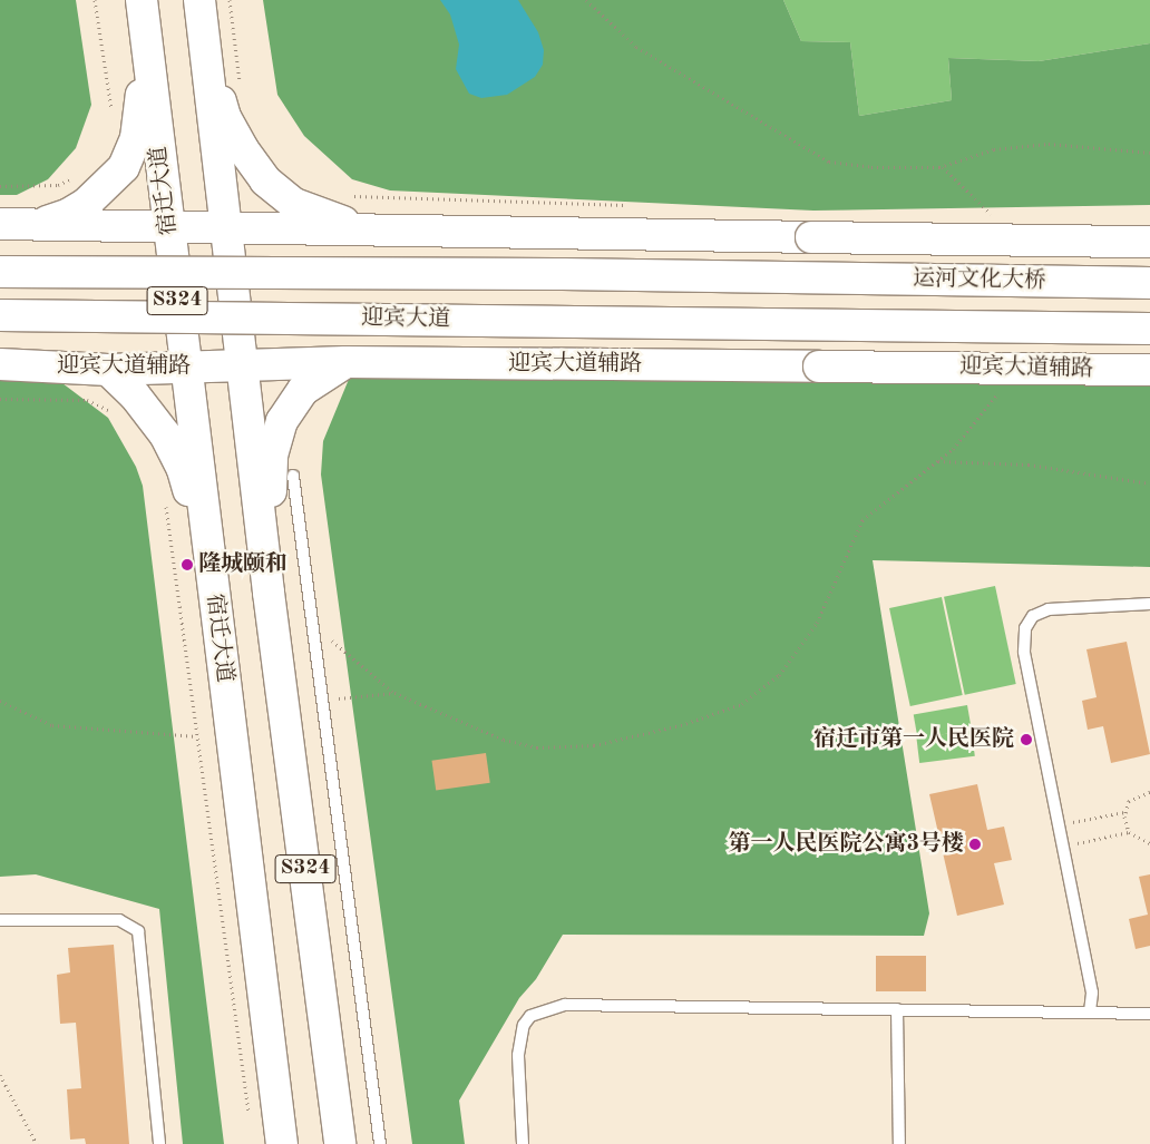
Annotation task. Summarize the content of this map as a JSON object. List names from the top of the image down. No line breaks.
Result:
{"streets":{"main road":["宿迁大道","运河文化大桥","S324","迎宾大道","迎宾大道辅路"]},"crossings":[["宿迁大道","迎宾大道辅路"],["运河文化大桥","迎宾大道"],["S324","迎宾大道辅路"]],"places":["隆城颐和","宿迁市第一人民医院","第一人民医院公寓3号楼"]}
